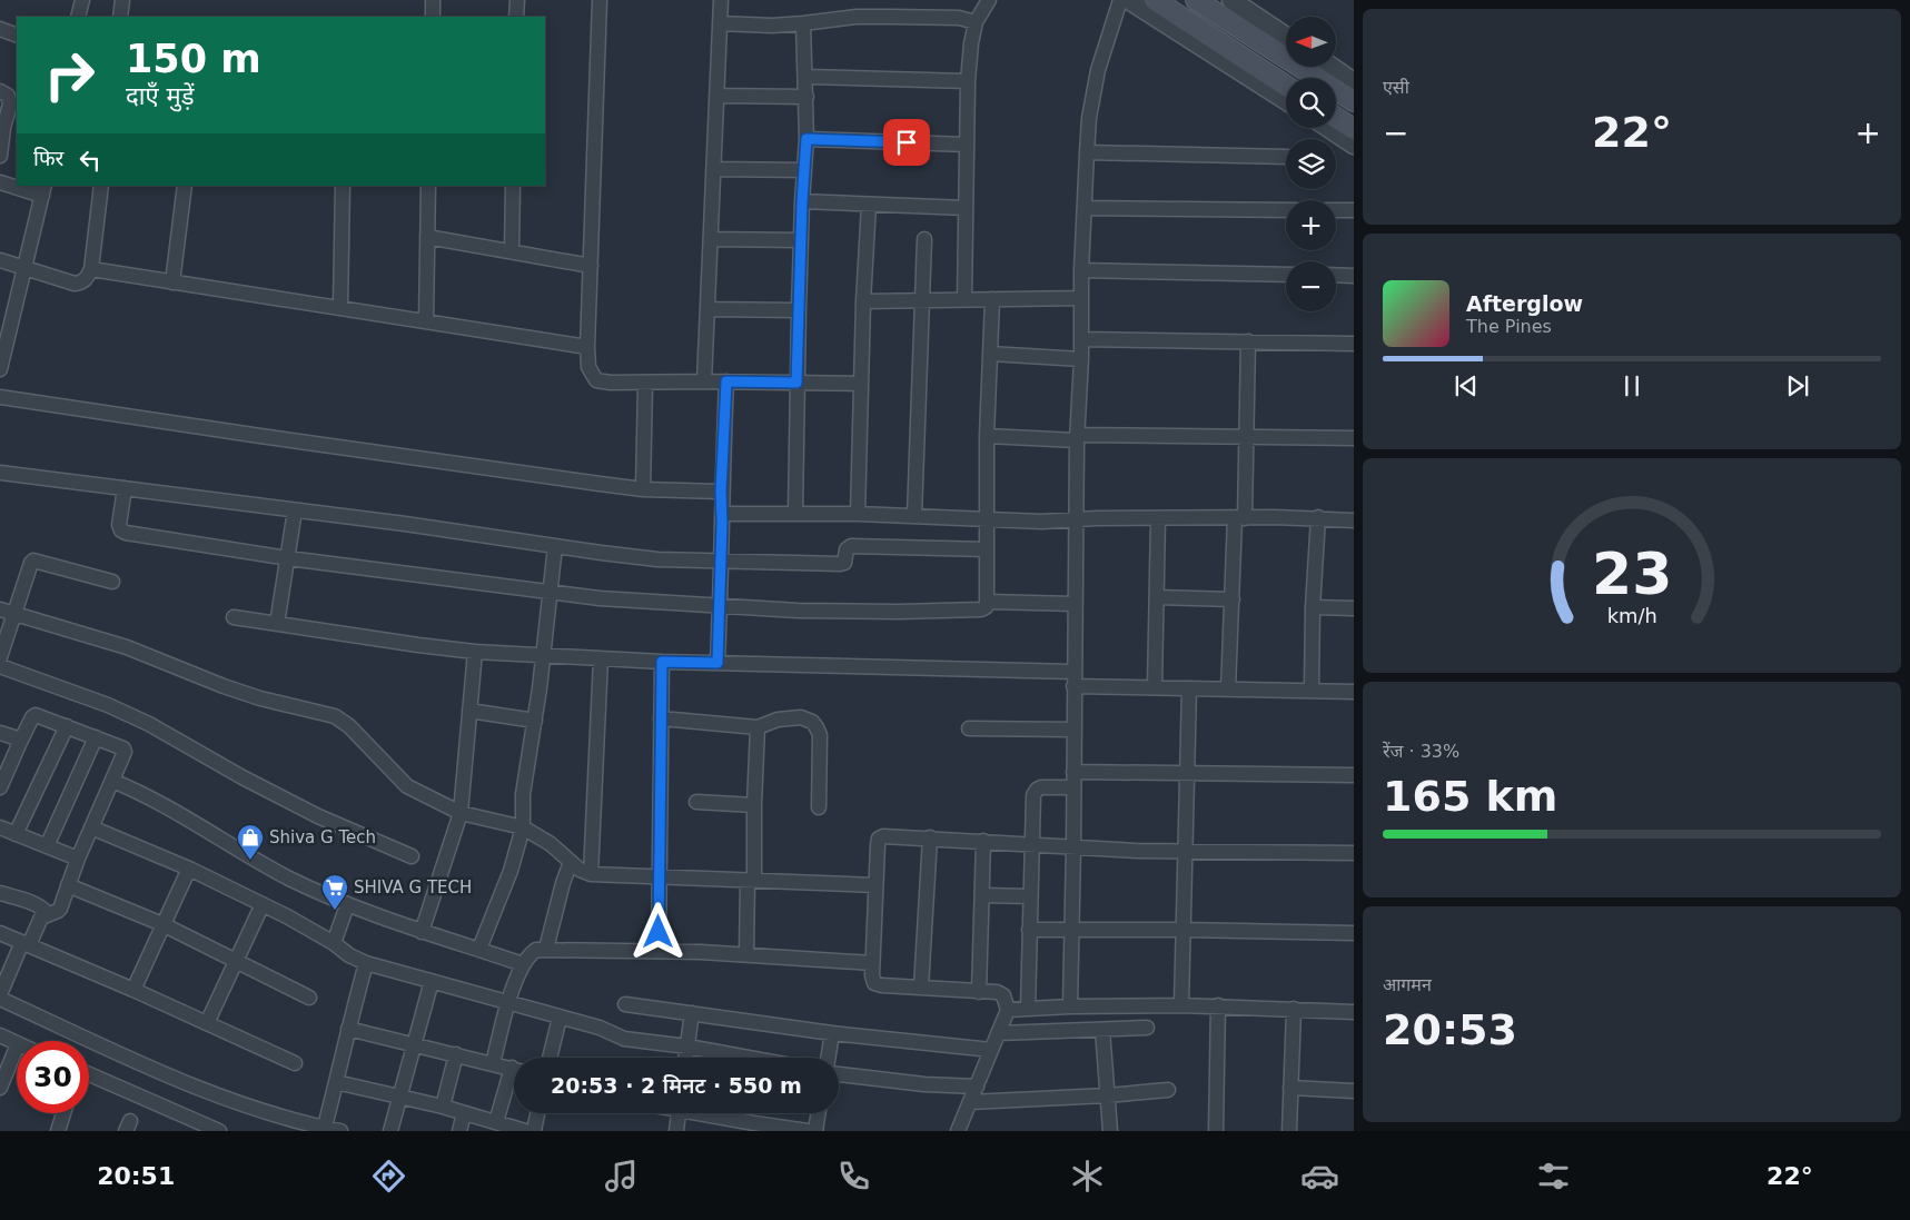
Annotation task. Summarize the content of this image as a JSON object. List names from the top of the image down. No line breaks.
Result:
{"places":{"shop":["Shiva G Tech"],"supermarket":["SHIVA G TECH"]},"north":"left","page":{"tile":["एसी",["रेंज · 33%","165 km"],["आगमन","20:53"]],"map_buttons":["+","−"],"turn":["150 m","दाएँ मुड़ें"],"heat":["−","22°","+"],"then":"फिर","song":["Afterglow","The Pines"],"limit":"30","trip":"20:53 · 2 मिनट · 550 m","tabs":["20:51","22°"],"gauge":["23","km/h"]}}
